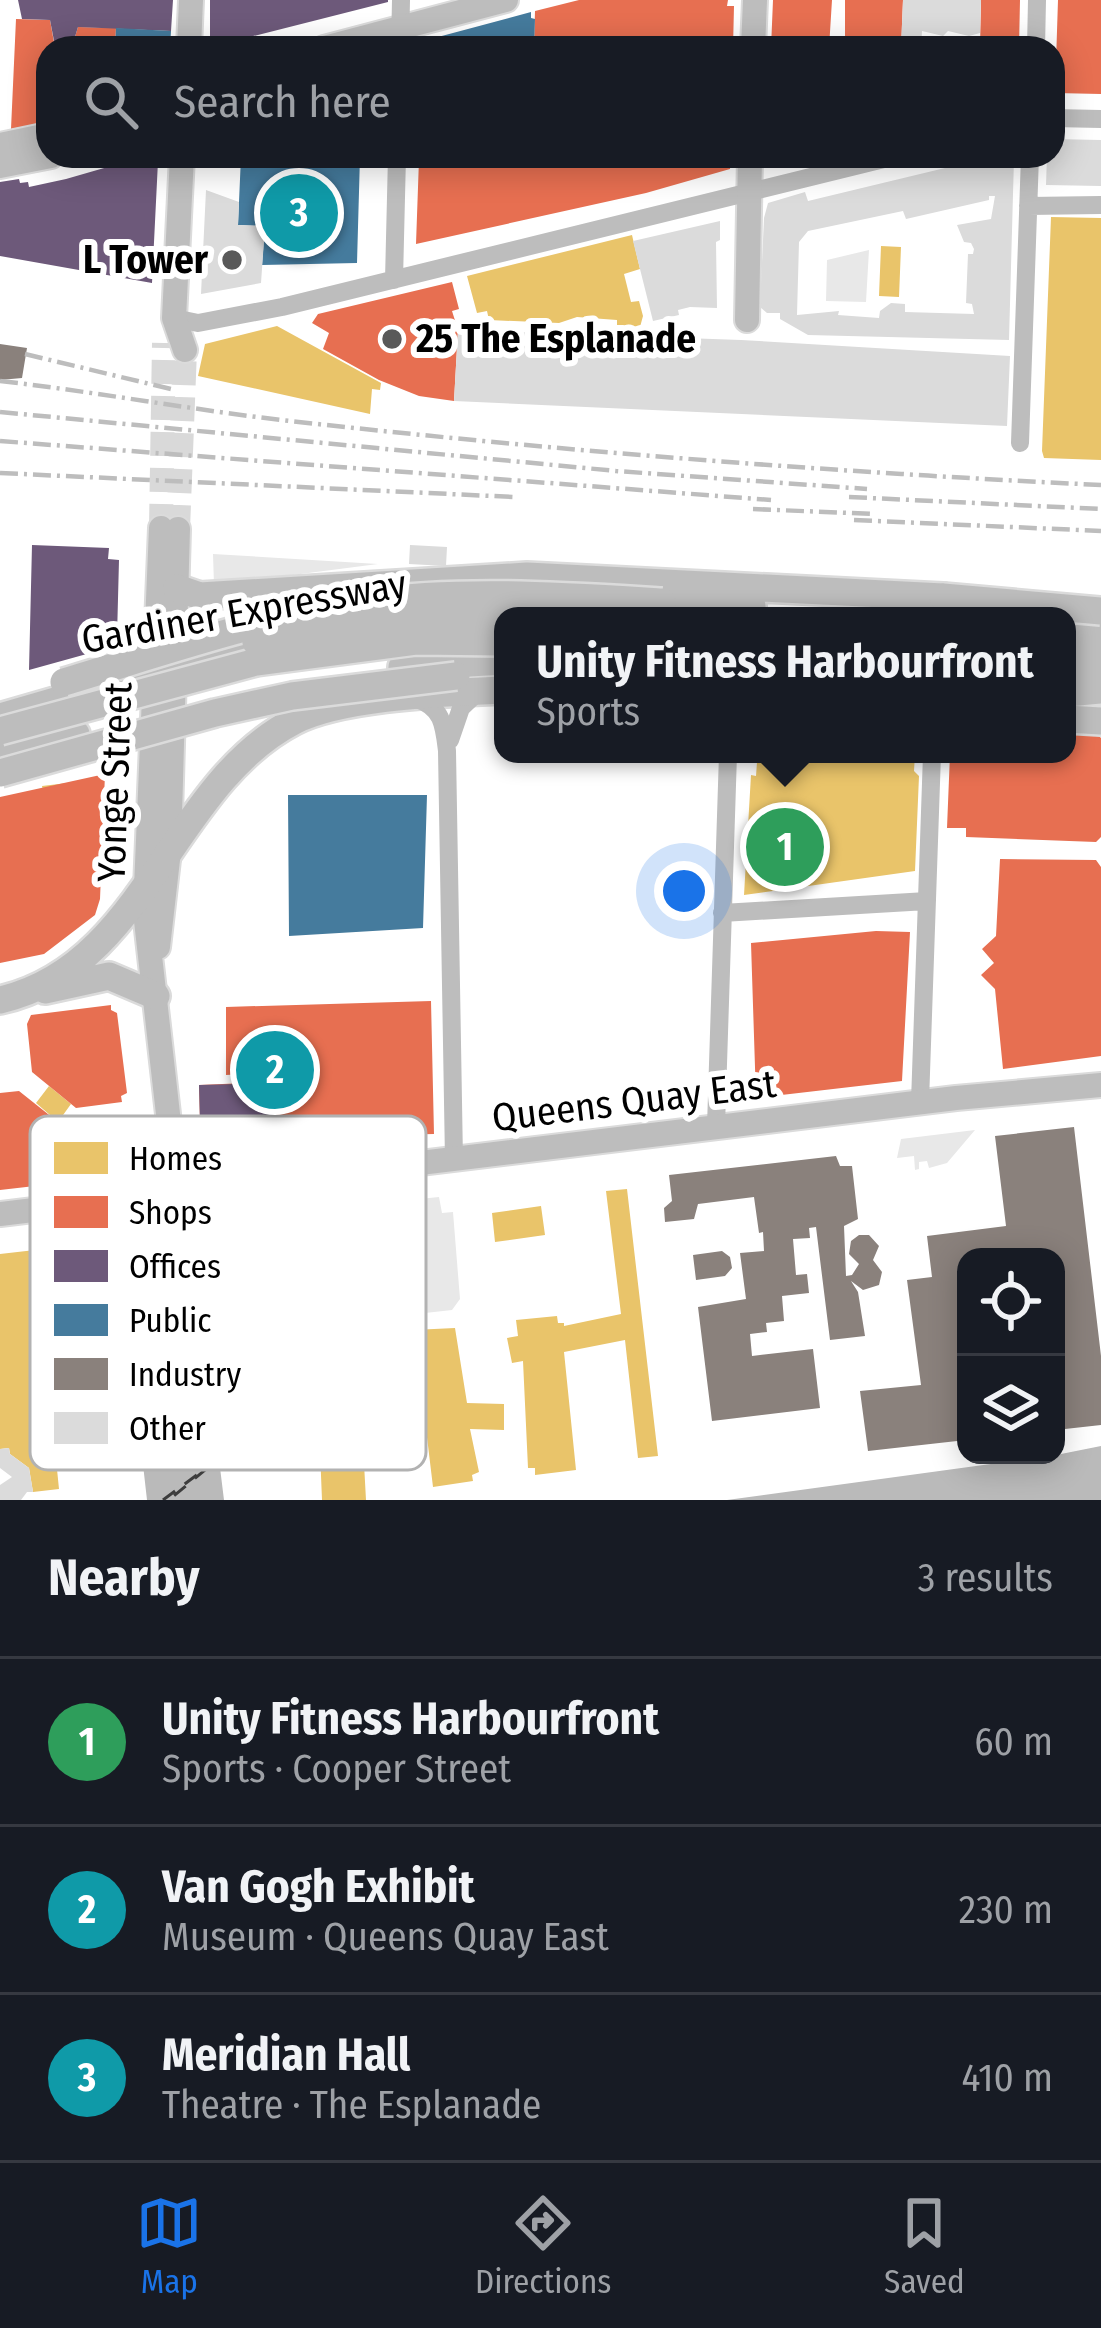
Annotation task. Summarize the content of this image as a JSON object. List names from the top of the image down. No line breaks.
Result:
{"streets":{"highway":["Gardiner Expressway"],"main road":["Yonge Street","Queens Quay East"]},"places":["L Tower","25 The Esplanade"],"legend":["Homes","Shops","Offices","Public","Industry","Other"],"page":{"search":"Search here","pins":["3","1","2"],"popup":["Unity Fitness Harbourfront","Sports"],"heading":["Nearby","3 results"],"list":[{"mark":"1","name":"Unity Fitness Harbourfront","note":"Sports · Cooper Street","value":"60 m"},{"mark":"2","name":"Van Gogh Exhibit","note":"Museum · Queens Quay East","value":"230 m"},{"mark":"3","name":"Meridian Hall","note":"Theatre · The Esplanade","value":"410 m"}],"nav":["Map","Directions","Saved"]}}
